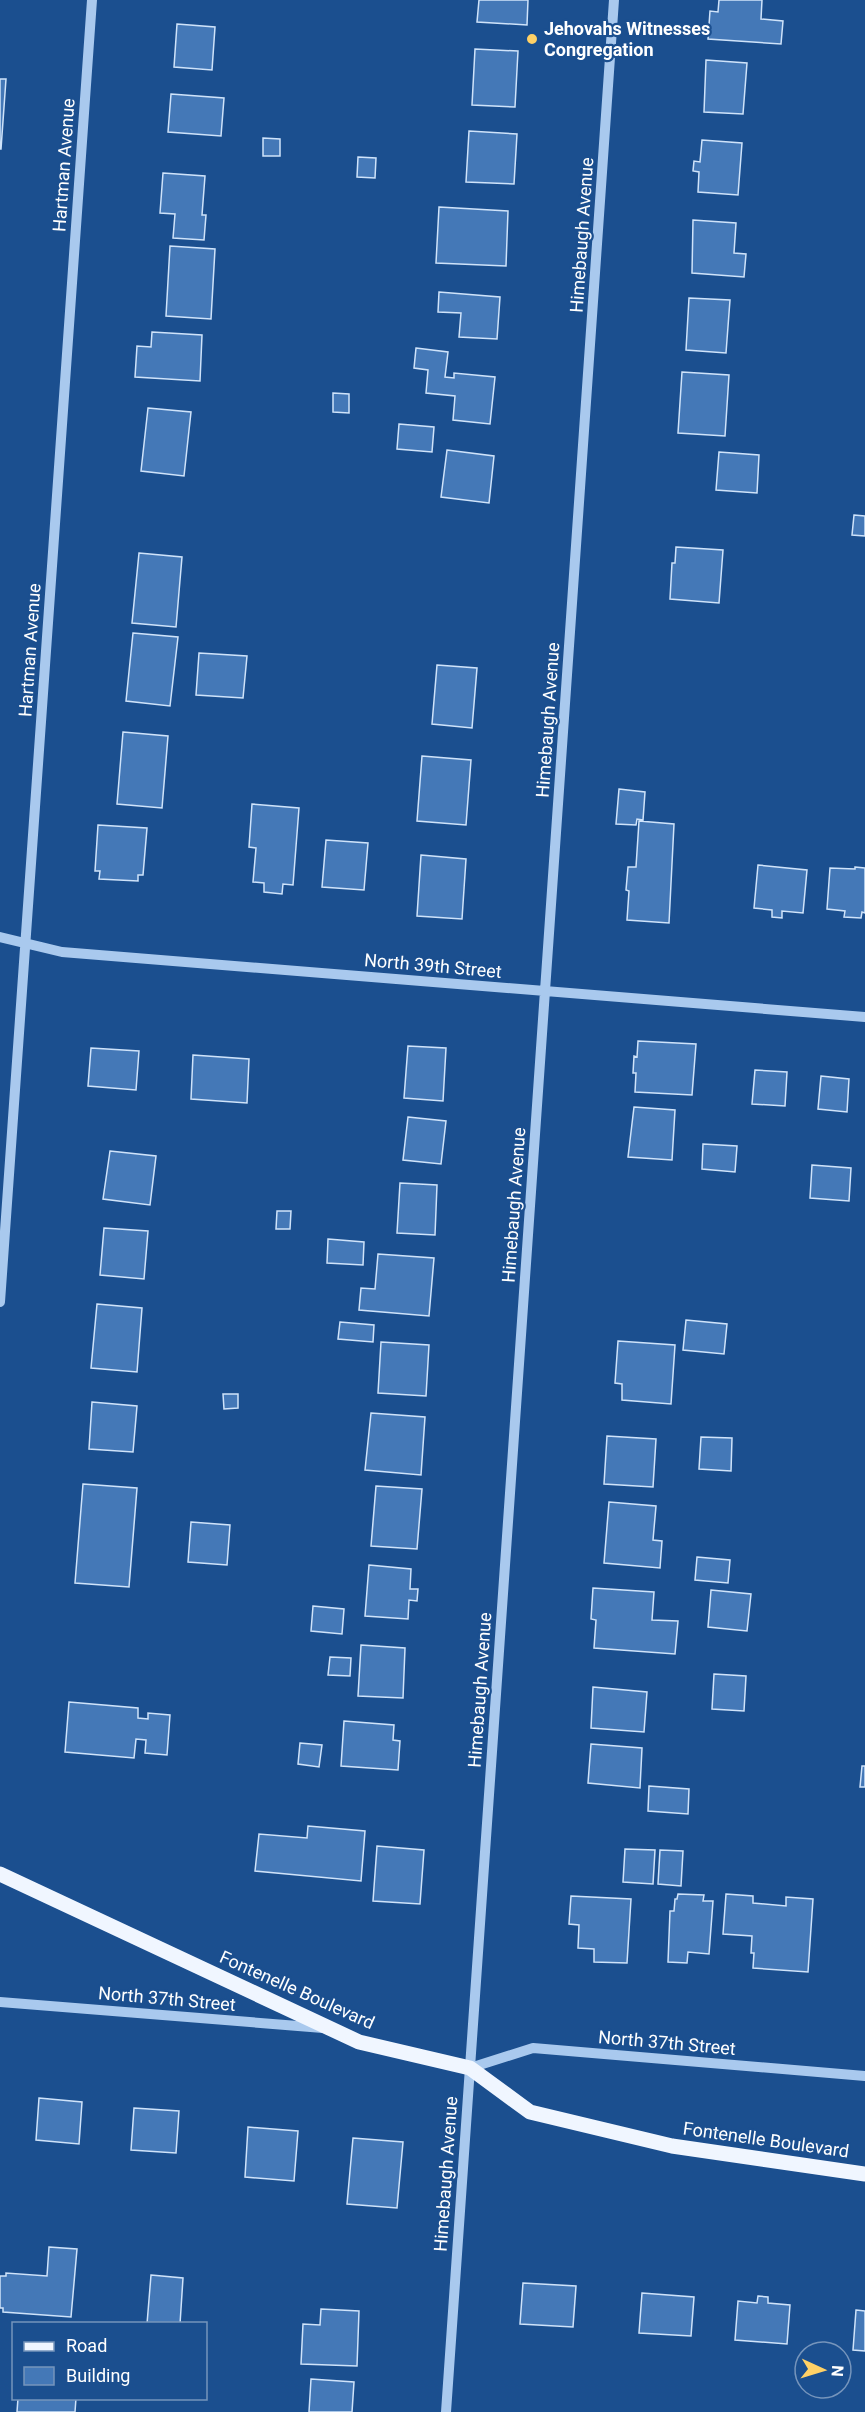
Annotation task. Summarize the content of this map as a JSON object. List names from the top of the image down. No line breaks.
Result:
{"streets":{"main road":["Fontenelle Boulevard"],"street":["Hartman Avenue","Himebaugh Avenue","North 39th Street","North 37th Street"]},"crossings":[["Hartman Avenue","North 39th Street"],["Himebaugh Avenue","North 39th Street"],["Himebaugh Avenue","Fontenelle Boulevard"],["Himebaugh Avenue","North 37th Street"],["Fontenelle Boulevard","North 37th Street"]],"places":["Jehovahs Witnesses Congregation"],"legend":["Road","Building"],"north":"right"}
